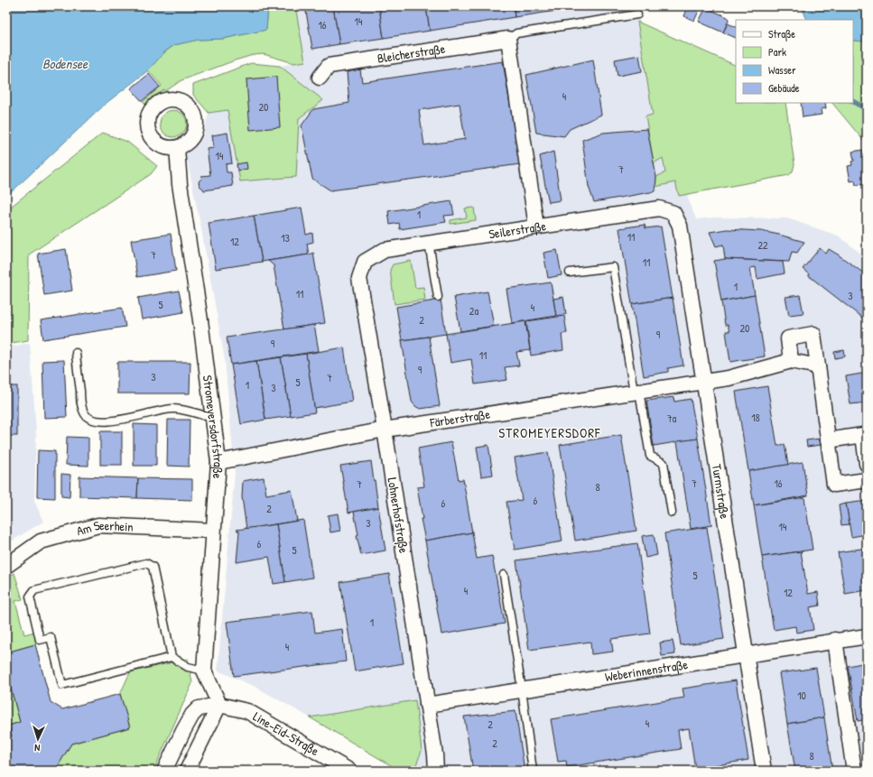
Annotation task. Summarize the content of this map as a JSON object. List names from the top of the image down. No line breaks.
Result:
{"streets":{"street":["Bleicherstraße","Seilerstraße","Färberstraße","Stromeyersdorfstraße","Turmstraße","Lohnerhofstraße","Am Seerhein","Weberinnenstraße","Line-Eid-Straße"]},"crossings":[["Seilerstraße","Turmstraße"],["Seilerstraße","Lohnerhofstraße"],["Färberstraße","Stromeyersdorfstraße"],["Färberstraße","Turmstraße"],["Färberstraße","Lohnerhofstraße"],["Stromeyersdorfstraße","Am Seerhein"],["Stromeyersdorfstraße","Line-Eid-Straße"],["Turmstraße","Weberinnenstraße"],["Lohnerhofstraße","Weberinnenstraße"]],"districts":["STROMEYERSDORF"],"water":["Bodensee"],"house_numbers":["14","16","4","20","14","7","1","11","13","12","22","7","11","1","11","3","5","4","2a","2","20","9","9","11","9","3","7","5","1","3","18","7a","7","16","7","8","6","6","2","3","14","6","5","5","4","12","1","4","10","4","2","2","8"],"legend":["Straße","Park","Wasser","Gebäude"],"north":"bottom"}
